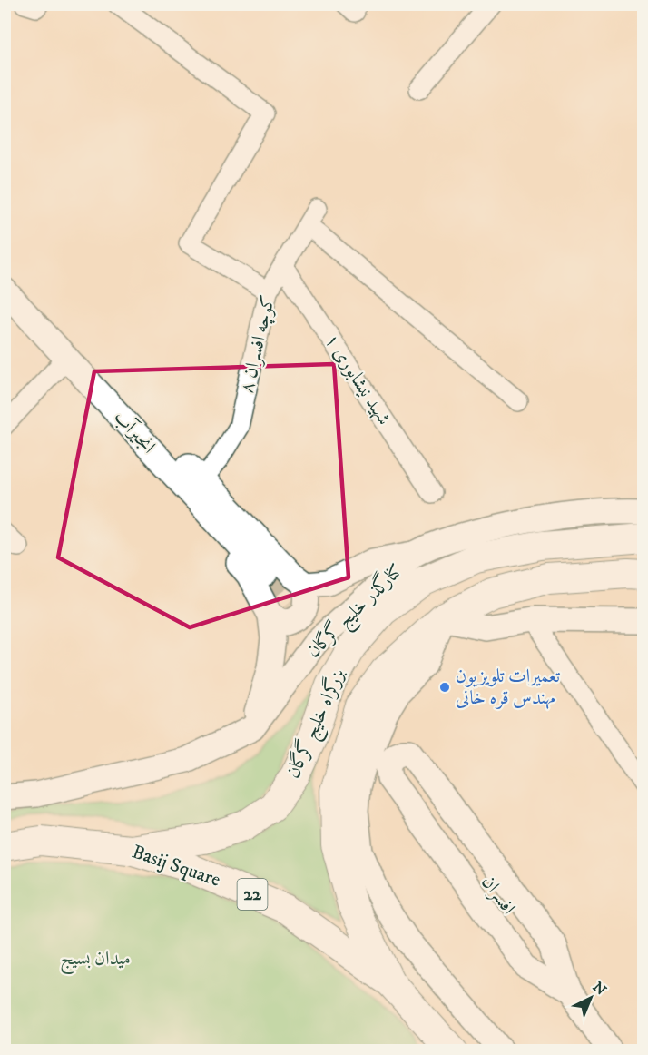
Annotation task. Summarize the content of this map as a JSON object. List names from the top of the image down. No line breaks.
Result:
{"streets":{"highway":["بزرگراه خلیج گرگان","Basij Square","22"],"main road":["انجیرآب","کنارگذر خلیج گرگان","افسران"],"street":["کوچه افسران ۸","شهید نیشابوری ۱"]},"crossings":[["کوچه افسران ۸","شهید نیشابوری ۱"],["بزرگراه خلیج گرگان","Basij Square"]],"parks":["میدان بسیج"],"places":["تعمیرات تلویزیون مهندس قره خانی"],"north":"top right"}
